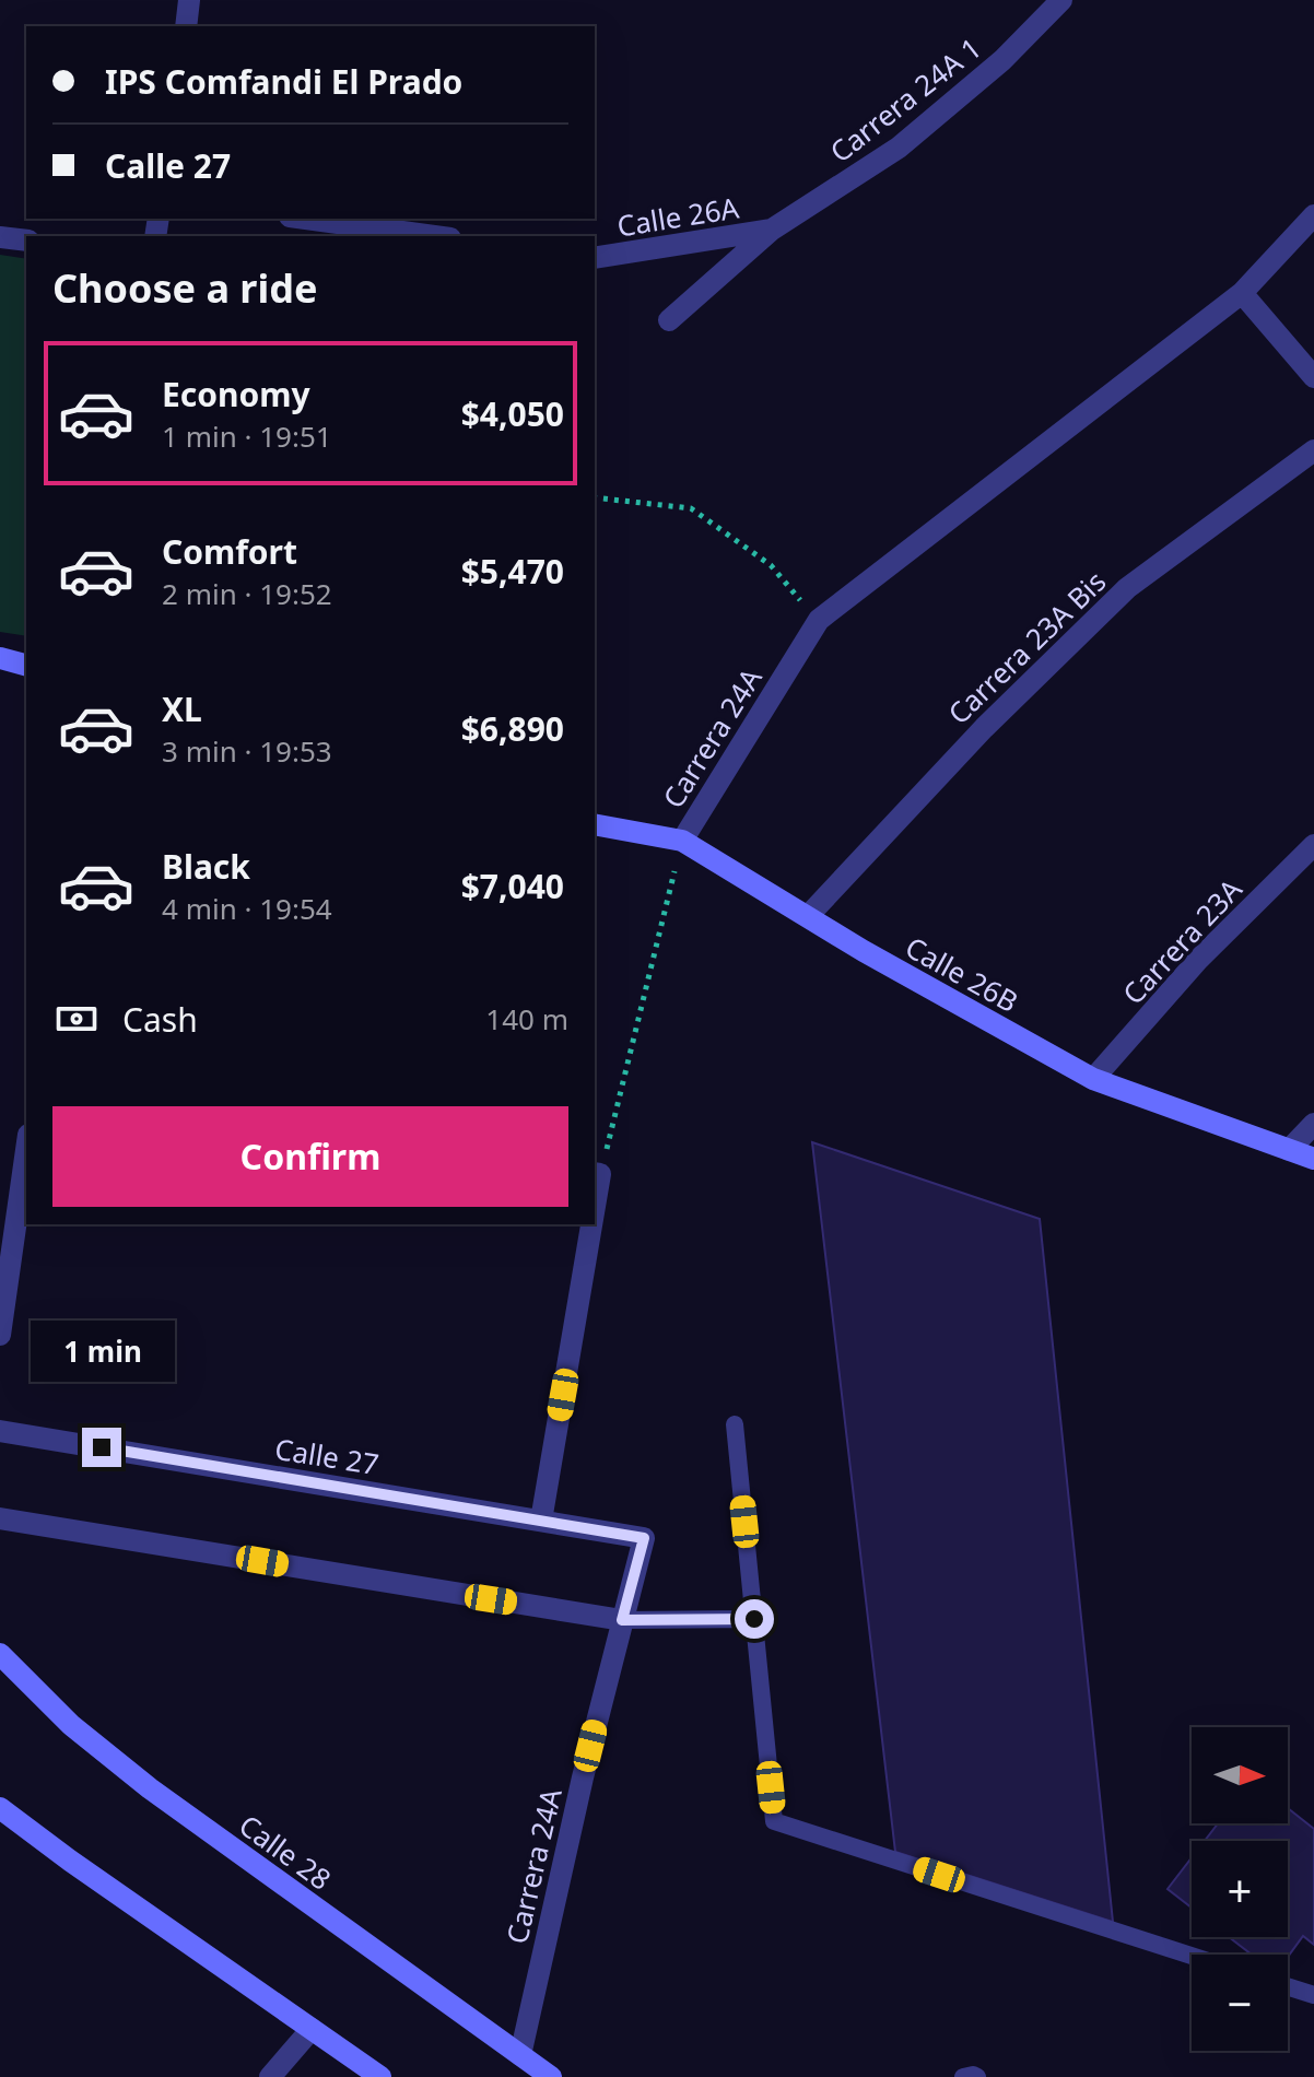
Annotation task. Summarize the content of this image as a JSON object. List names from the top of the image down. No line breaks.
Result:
{"streets":{"main road":["Calle 26B","Calle 28"],"street":["Carrera 24A 1","Calle 26A","Carrera 23A Bis","Carrera 24A","Carrera 23A","Calle 27"]},"crossings":[["Carrera 24A 1","Calle 26A"],["Carrera 23A Bis","Calle 26B"],["Carrera 24A","Calle 26B"],["Carrera 24A","Calle 27"],["Carrera 24A","Calle 28"],["Carrera 23A","Calle 26B"]],"north":"right","page":{"banner":["IPS Comfandi El Prado","Calle 27"],"heading":"Choose a ride","list":[{"name":"Economy","note":"1 min · 19:51","value":"$4,050"},{"name":"Comfort","note":"2 min · 19:52","value":"$5,470"},{"name":"XL","note":"3 min · 19:53","value":"$6,890"},{"name":"Black","note":"4 min · 19:54","value":"$7,040"}],"pay":["Cash","140 m"],"buttons":"Confirm","bubble":"1 min","map_buttons":["+","−"]}}
